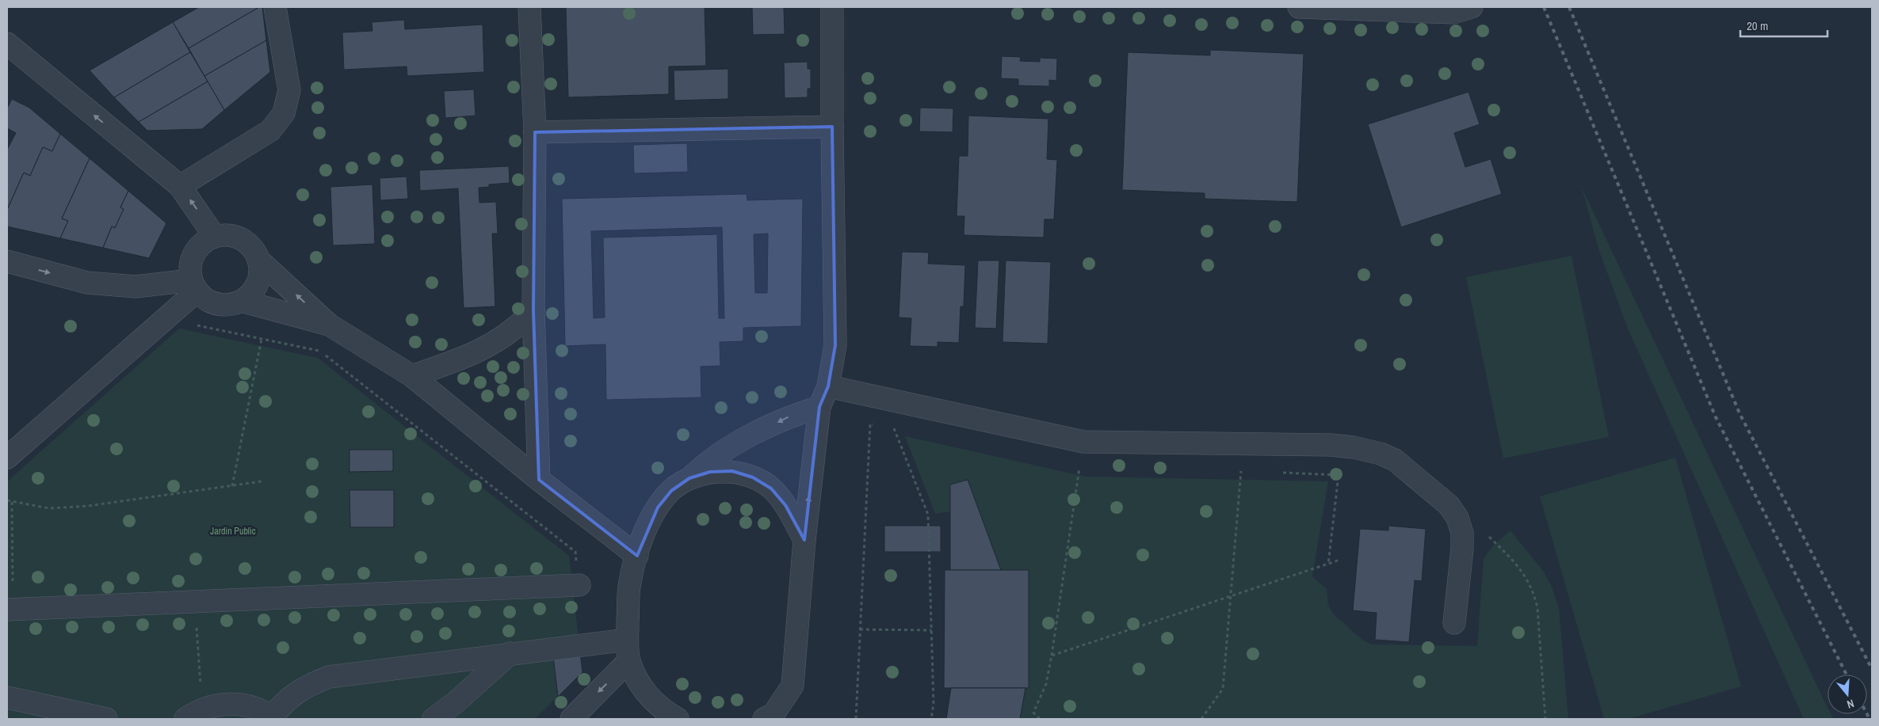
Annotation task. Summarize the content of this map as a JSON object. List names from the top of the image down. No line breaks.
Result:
{"parks":["Jardin Public"],"scale_bar":"20 m","north":"bottom"}
